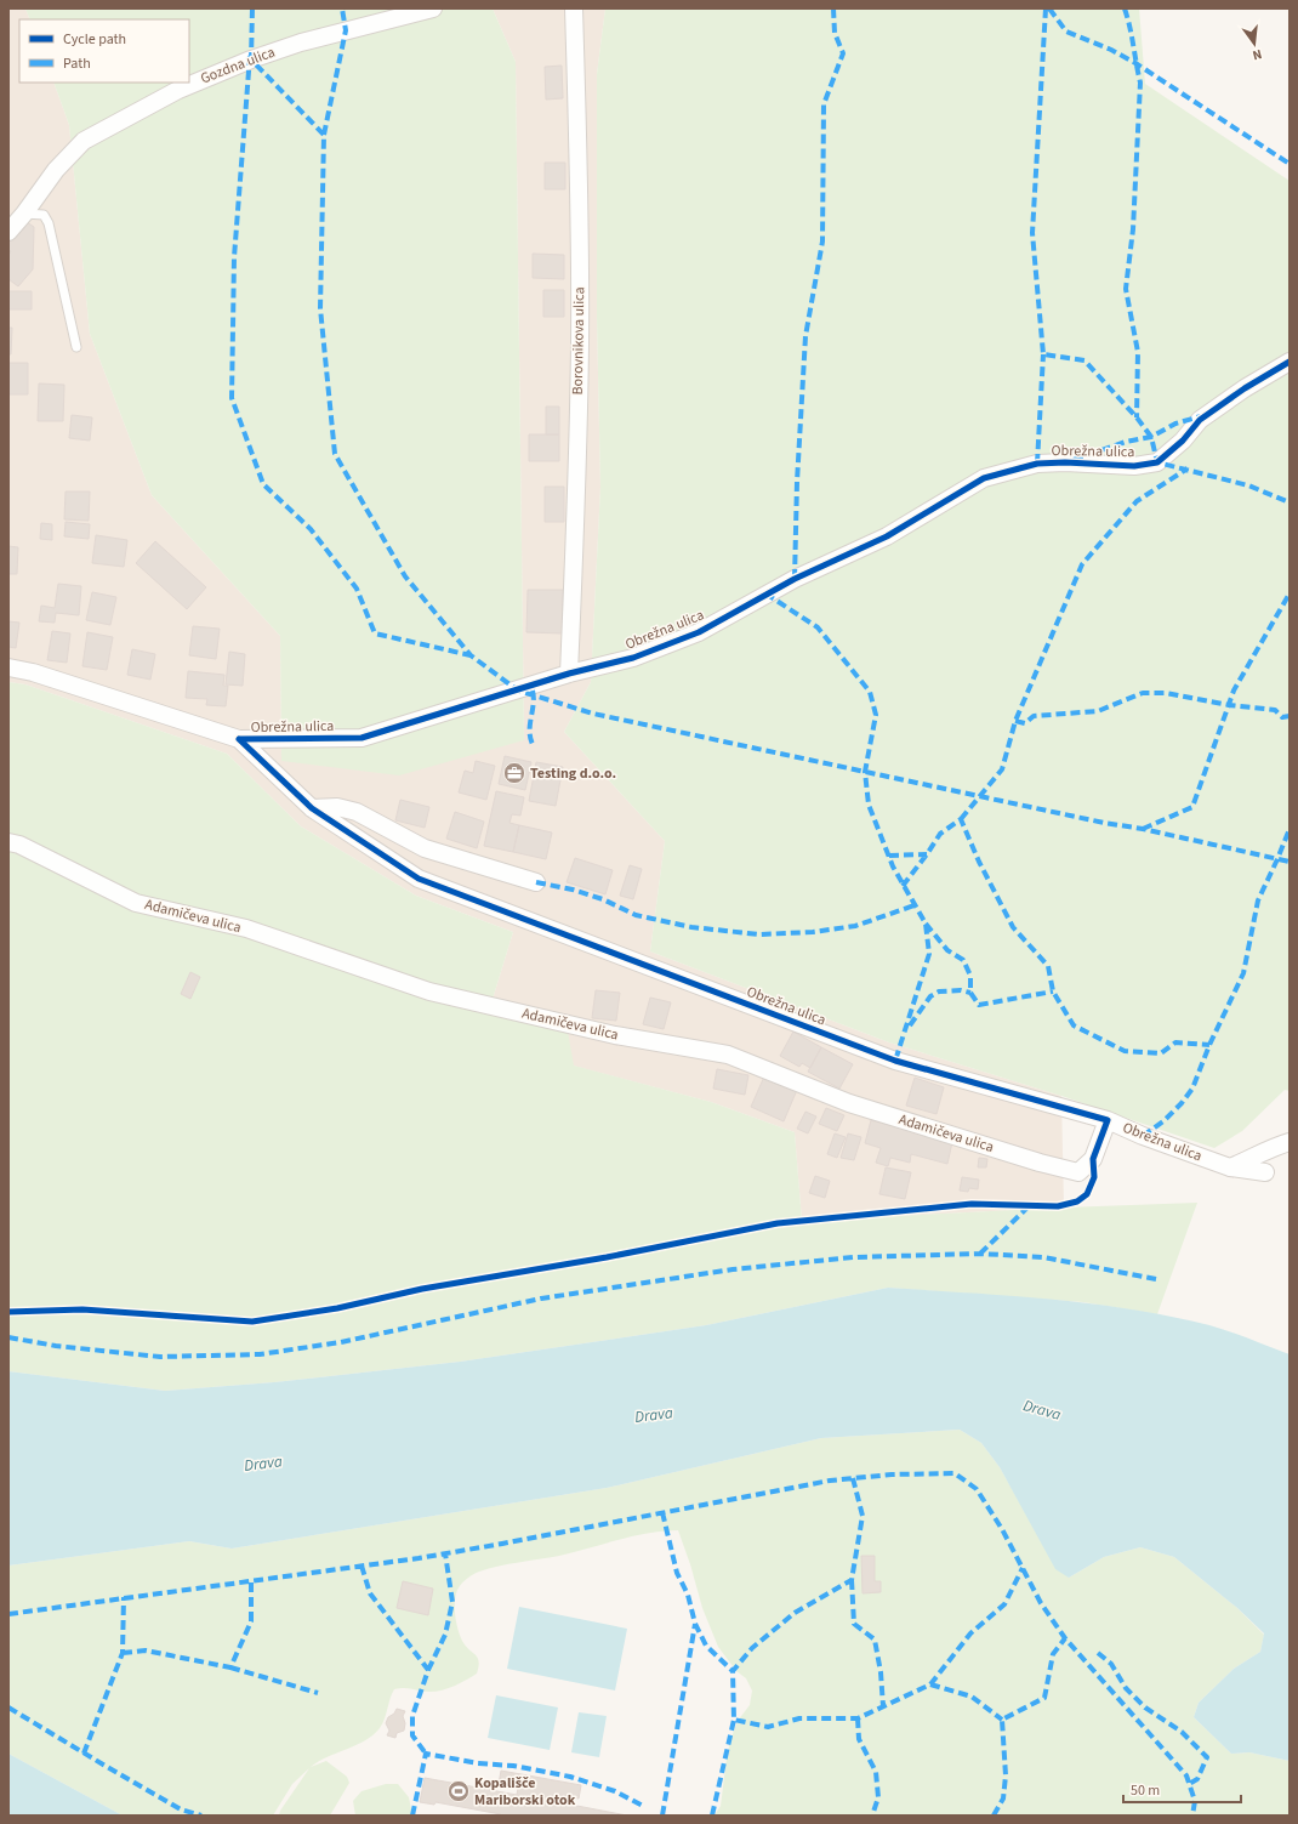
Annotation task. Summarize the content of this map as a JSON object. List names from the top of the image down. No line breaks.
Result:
{"streets":{"street":["Gozdna ulica","Borovnikova ulica","Obrežna ulica","Adamičeva ulica"]},"crossings":[["Borovnikova ulica","Obrežna ulica"],["Obrežna ulica","Adamičeva ulica"]],"water":["Drava"],"places":{"office":["Testing d.o.o."],"sports":["Kopališče Mariborski otok"]},"legend":["Cycle path","Path"],"scale_bar":"50 m","north":"bottom"}
